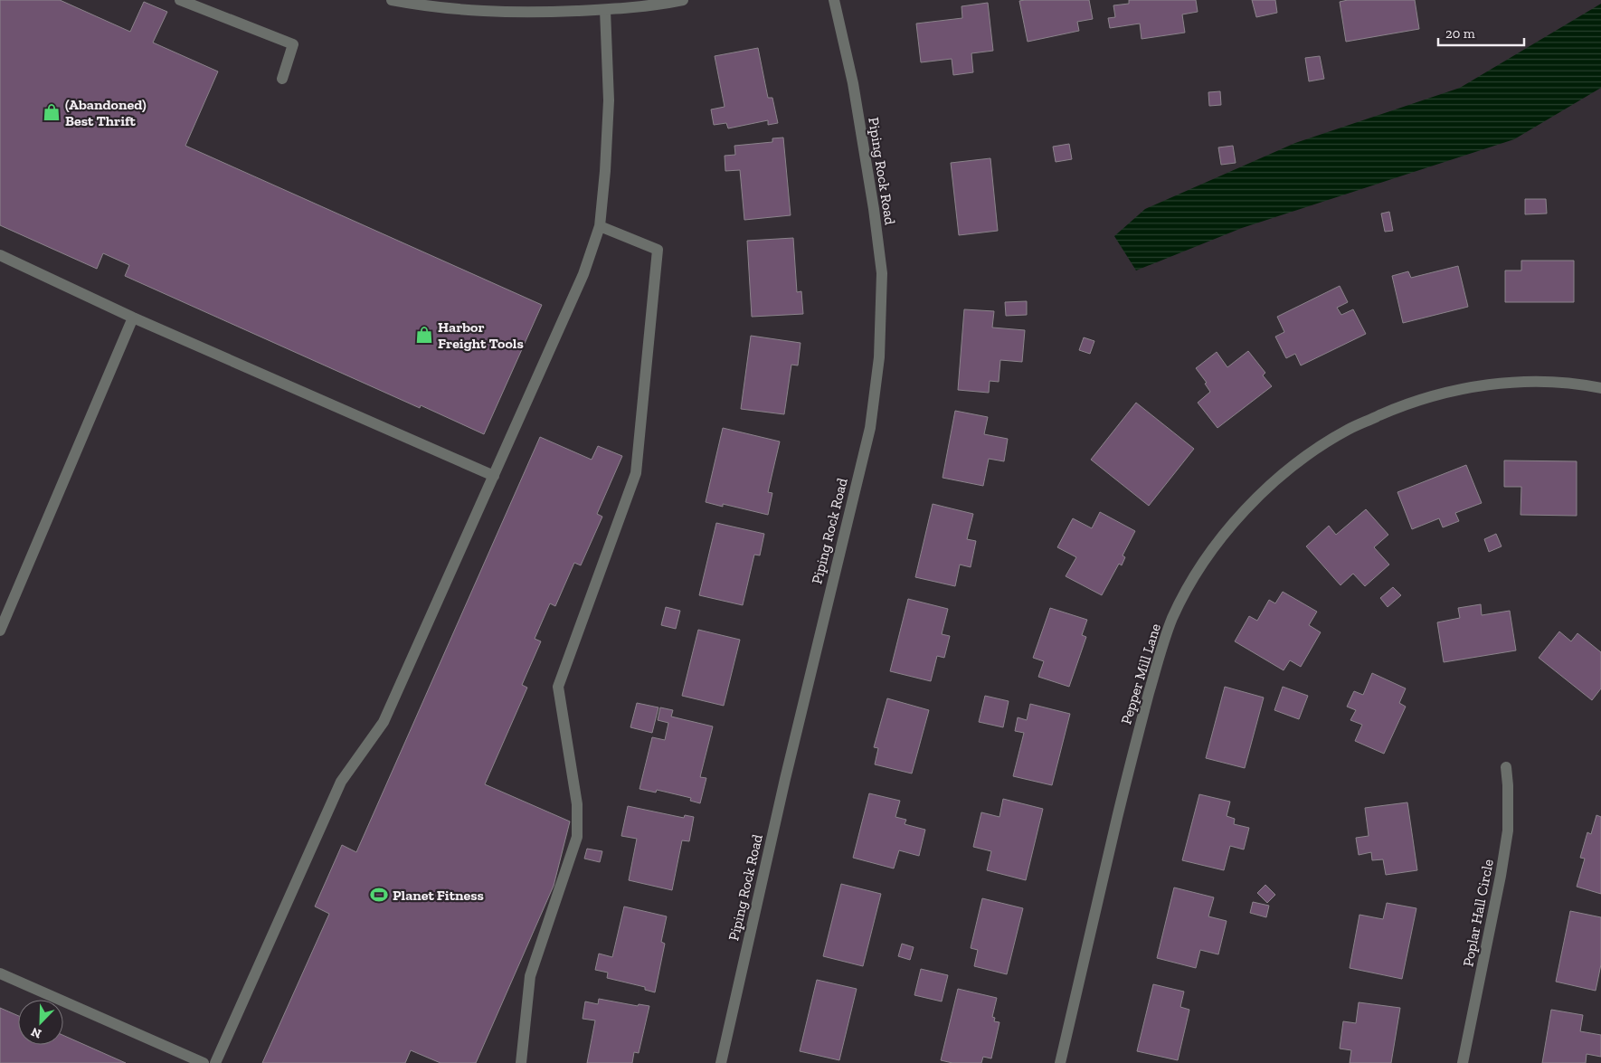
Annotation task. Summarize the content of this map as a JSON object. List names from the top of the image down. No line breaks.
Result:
{"streets":{"street":["Piping Rock Road","Pepper Mill Lane","Poplar Hall Circle"]},"places":{"shop":["(Abandoned) Best Thrift","Harbor Freight Tools"],"sports":["Planet Fitness"]},"scale_bar":"20 m","north":"bottom left"}
